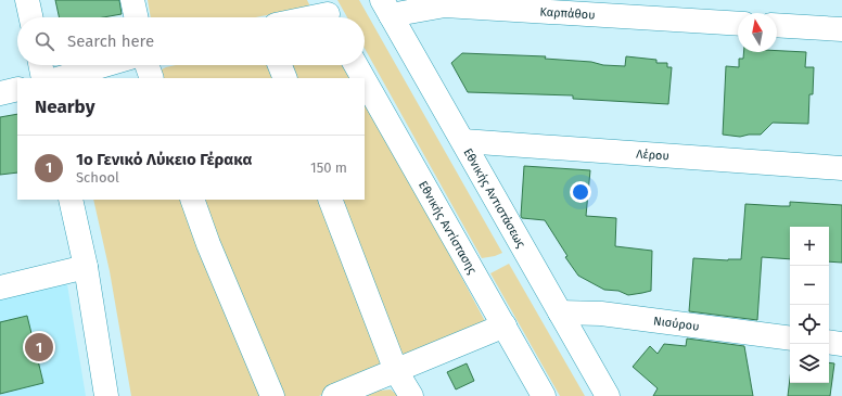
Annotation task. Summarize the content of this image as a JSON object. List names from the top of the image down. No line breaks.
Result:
{"streets":{"street":["Καρπάθου","Λέρου","Εθνικής Αντιστάσεως","Εθνικής Αντίστασης","Νισύρου"]},"crossings":[["Καρπάθου","Εθνικής Αντιστάσεως"],["Λέρου","Εθνικής Αντιστάσεως"],["Εθνικής Αντιστάσεως","Νισύρου"]],"north":"top","page":{"search":"Search here","heading":"Nearby","list":[{"mark":"1","name":"1ο Γενικό Λύκειο Γέρακα","note":"School","value":"150 m"}],"map_buttons":["+","−"],"pins":"1"}}
